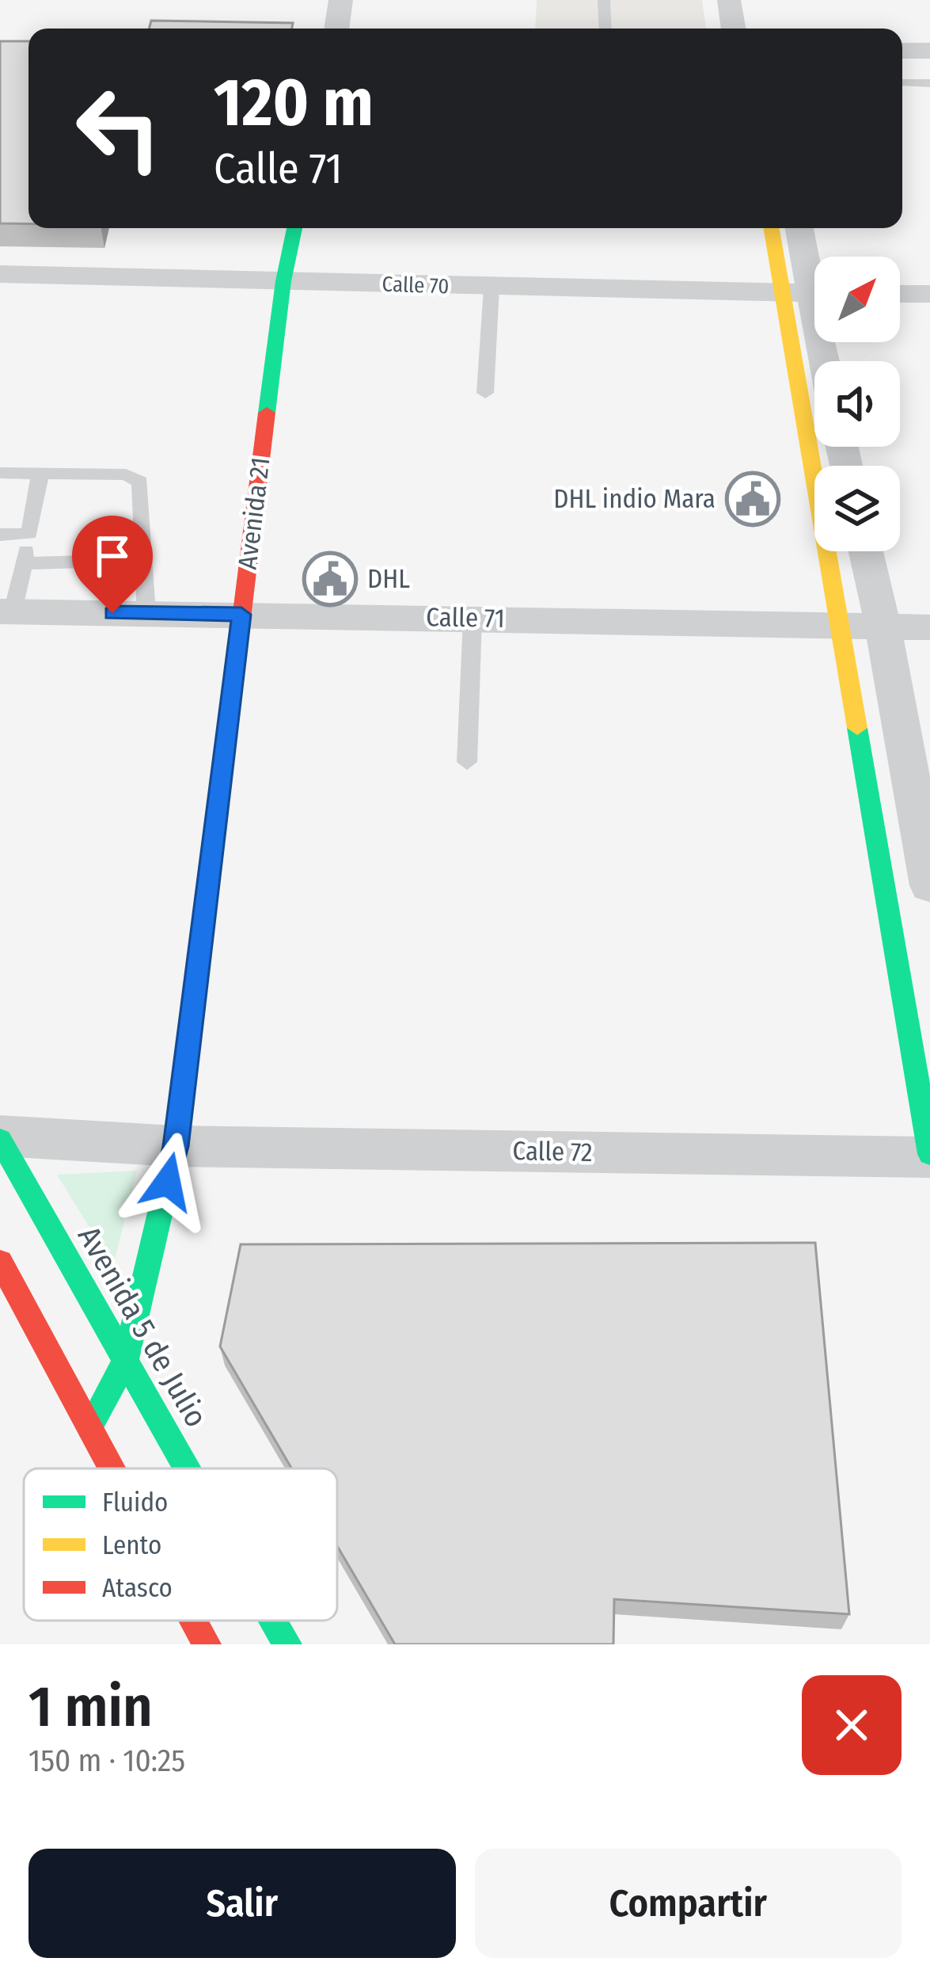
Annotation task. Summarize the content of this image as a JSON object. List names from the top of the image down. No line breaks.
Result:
{"streets":{"street":["Calle 70","Avenida 21","Calle 71","Calle 72","Avenida 5 de Julio"]},"crossings":[["Calle 70","Avenida 21"],["Avenida 21","Calle 71"],["Avenida 21","Calle 72"],["Avenida 21","Avenida 5 de Julio"],["Calle 72","Avenida 5 de Julio"]],"places":{"public building":["DHL indio Mara","DHL"]},"legend":["Fluido","Lento","Atasco"],"north":"top right","page":{"turn":["120 m","Calle 71"],"heading":["1 min","150 m · 10:25"],"buttons":["Salir","Compartir"]}}
